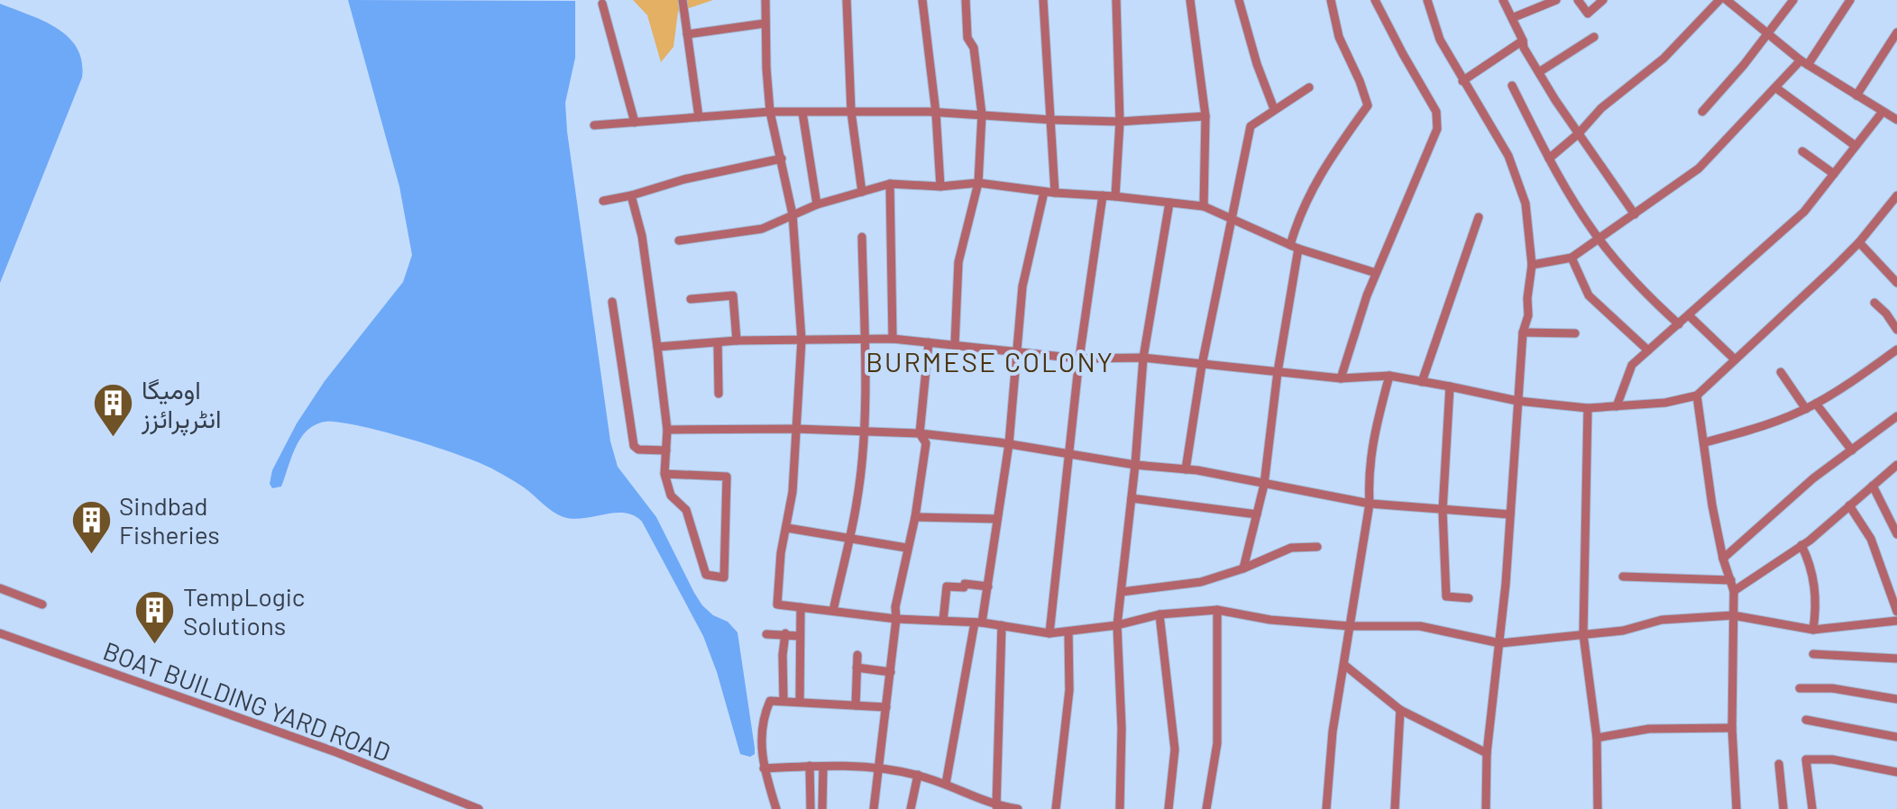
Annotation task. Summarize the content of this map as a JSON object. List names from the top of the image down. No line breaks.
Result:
{"streets":{"street":["BOAT BUILDING YARD ROAD"]},"districts":["BURMESE COLONY"],"places":{"building":["اومیگا انٹرپرائزز","Sindbad Fisheries","TempLogic Solutions"]}}
